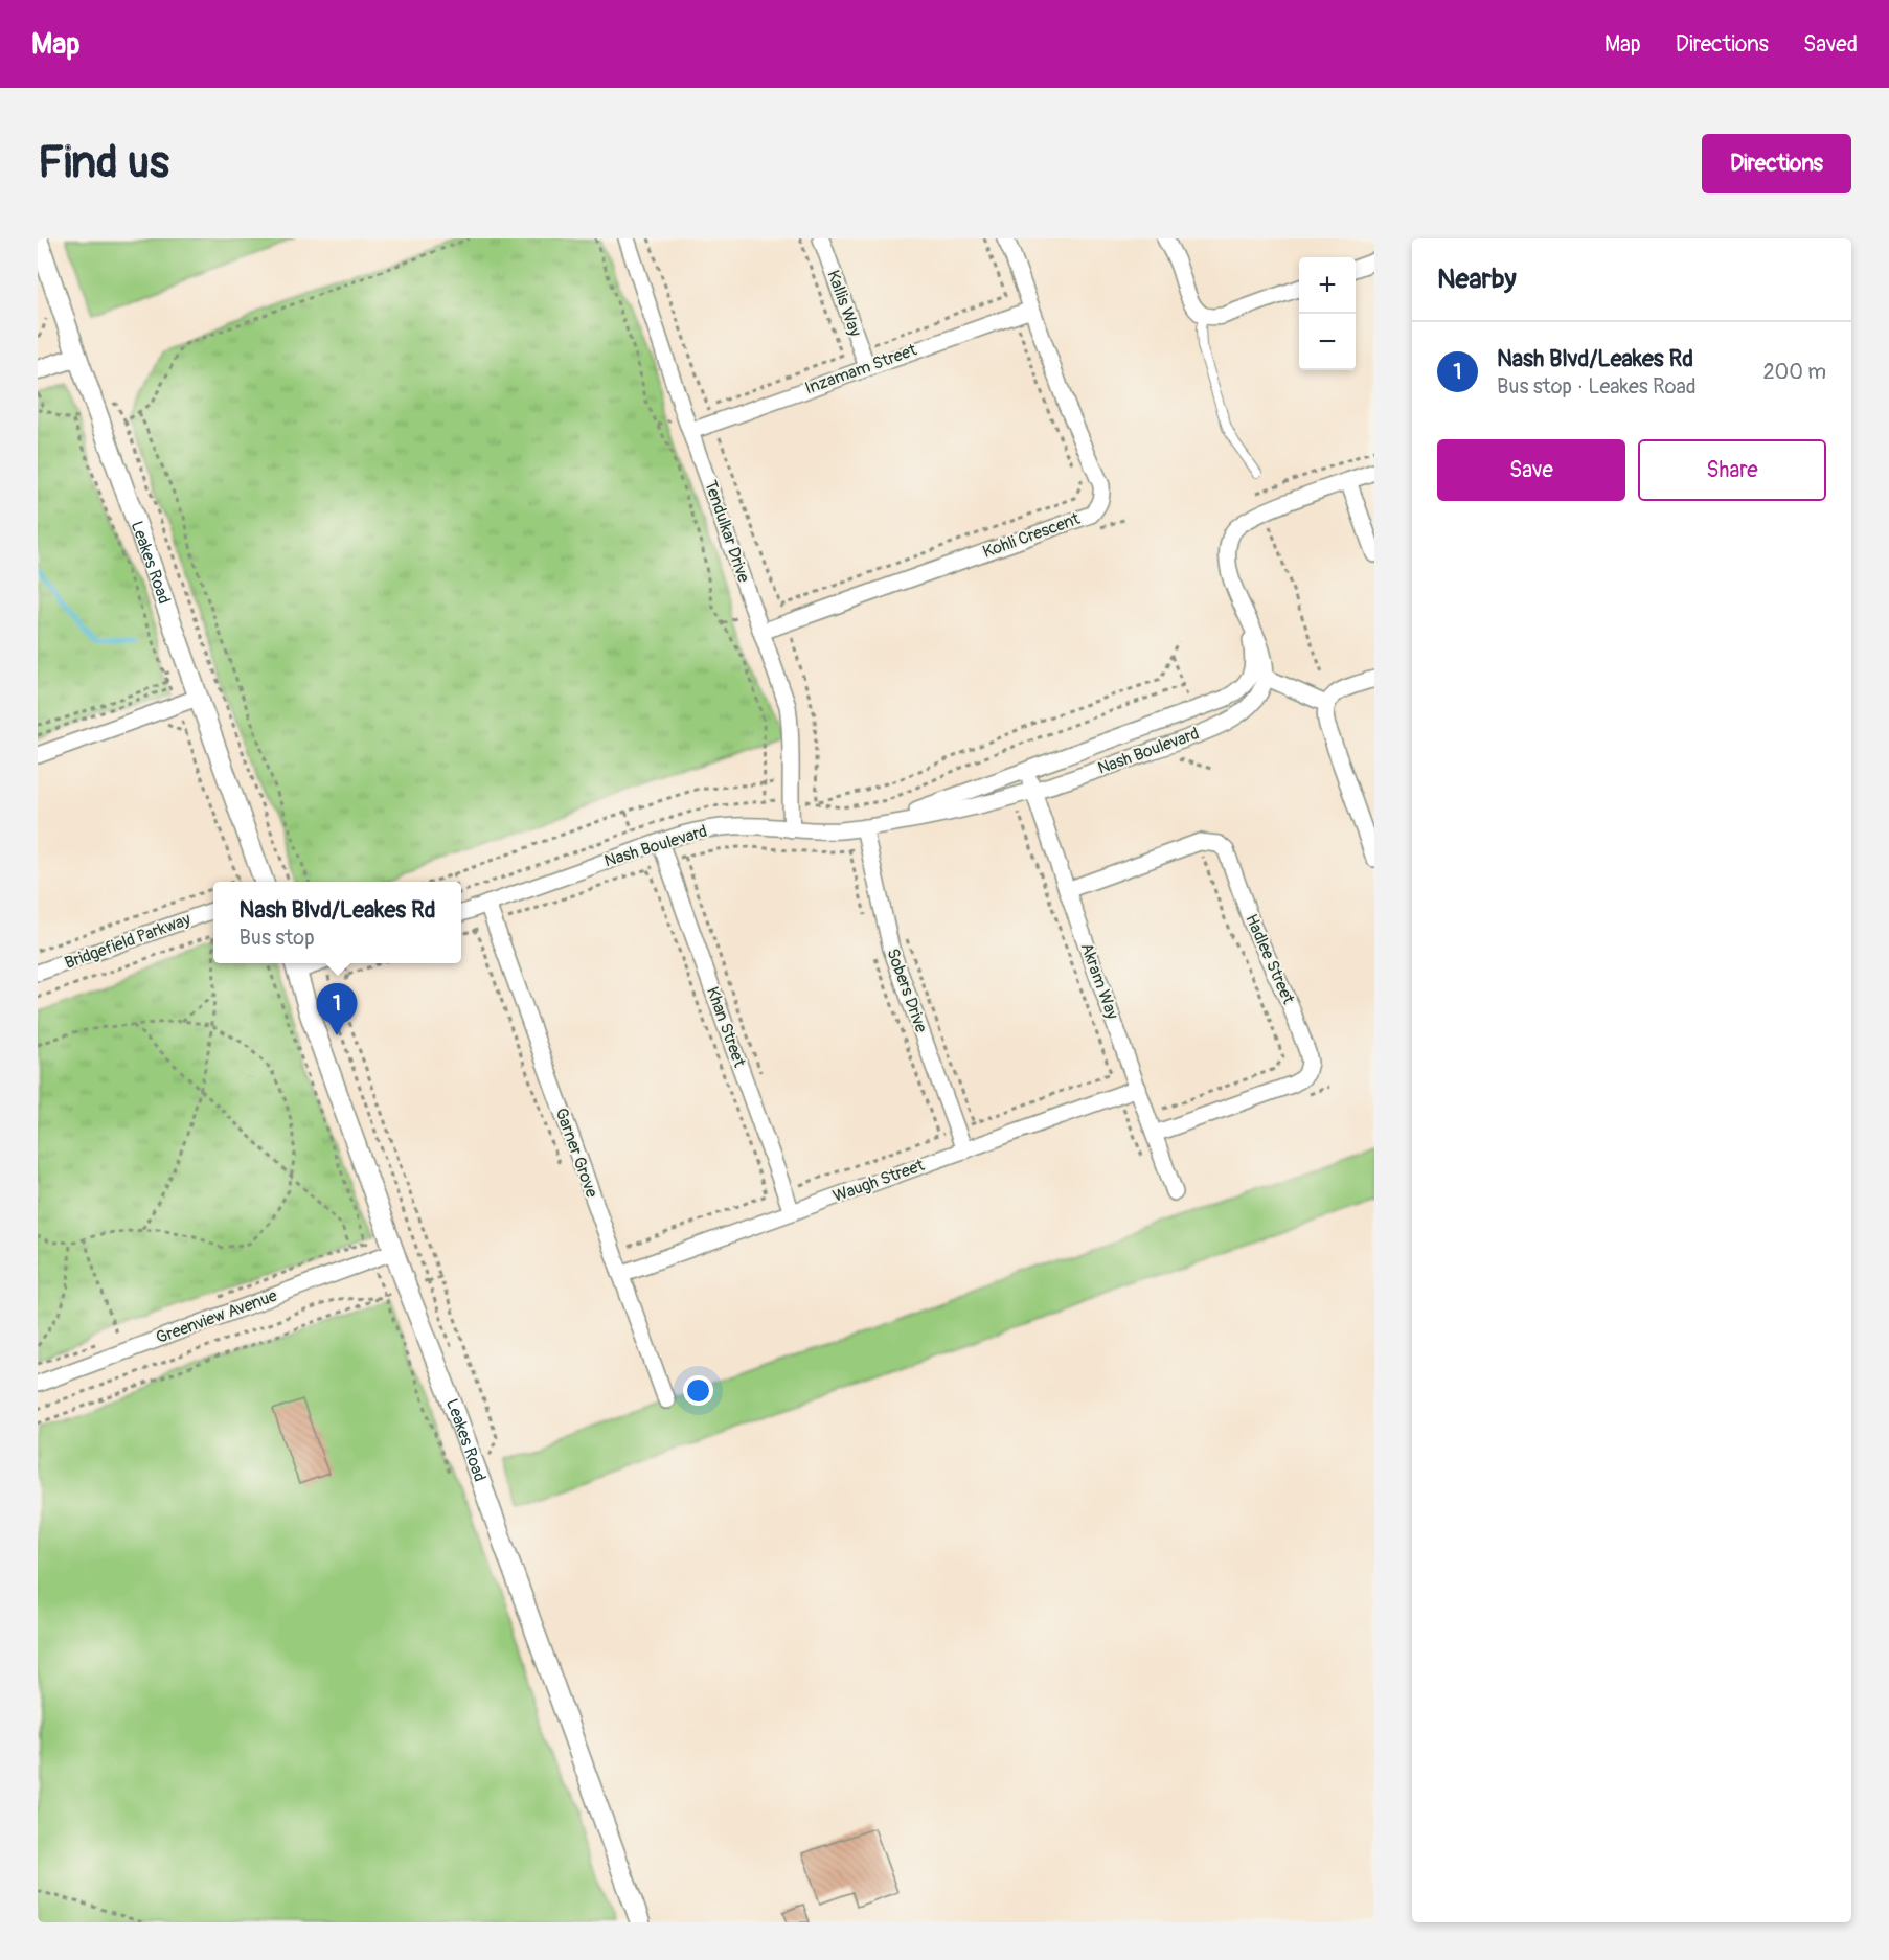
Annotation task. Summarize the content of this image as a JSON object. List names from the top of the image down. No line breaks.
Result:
{"streets":{"street":["Kallis Way","Inzamam Street","Tendulkar Drive","Kohli Crescent","Leakes Road","Nash Boulevard","Bridgefield Parkway","Hadlee Street","Akram Way","Sobers Drive","Khan Street","Garner Grove","Waugh Street","Greenview Avenue"]},"crossings":[["Kallis Way","Inzamam Street"],["Inzamam Street","Tendulkar Drive"],["Inzamam Street","Kohli Crescent"],["Tendulkar Drive","Kohli Crescent"],["Tendulkar Drive","Nash Boulevard"],["Leakes Road","Greenview Avenue"],["Nash Boulevard","Akram Way"],["Nash Boulevard","Sobers Drive"],["Nash Boulevard","Khan Street"],["Nash Boulevard","Garner Grove"],["Hadlee Street","Akram Way"],["Akram Way","Waugh Street"],["Sobers Drive","Waugh Street"],["Khan Street","Waugh Street"],["Garner Grove","Waugh Street"]],"page":{"header":"Map","nav":["Map","Directions","Saved"],"buttons":["Directions",["Save","Share"]],"title":"Find us","heading":"Nearby","map_buttons":["+","−"],"list":[{"mark":"1","name":"Nash Blvd/Leakes Rd","note":"Bus stop · Leakes Road","value":"200 m"}],"popup":["Nash Blvd/Leakes Rd","Bus stop"],"pins":"1"}}
